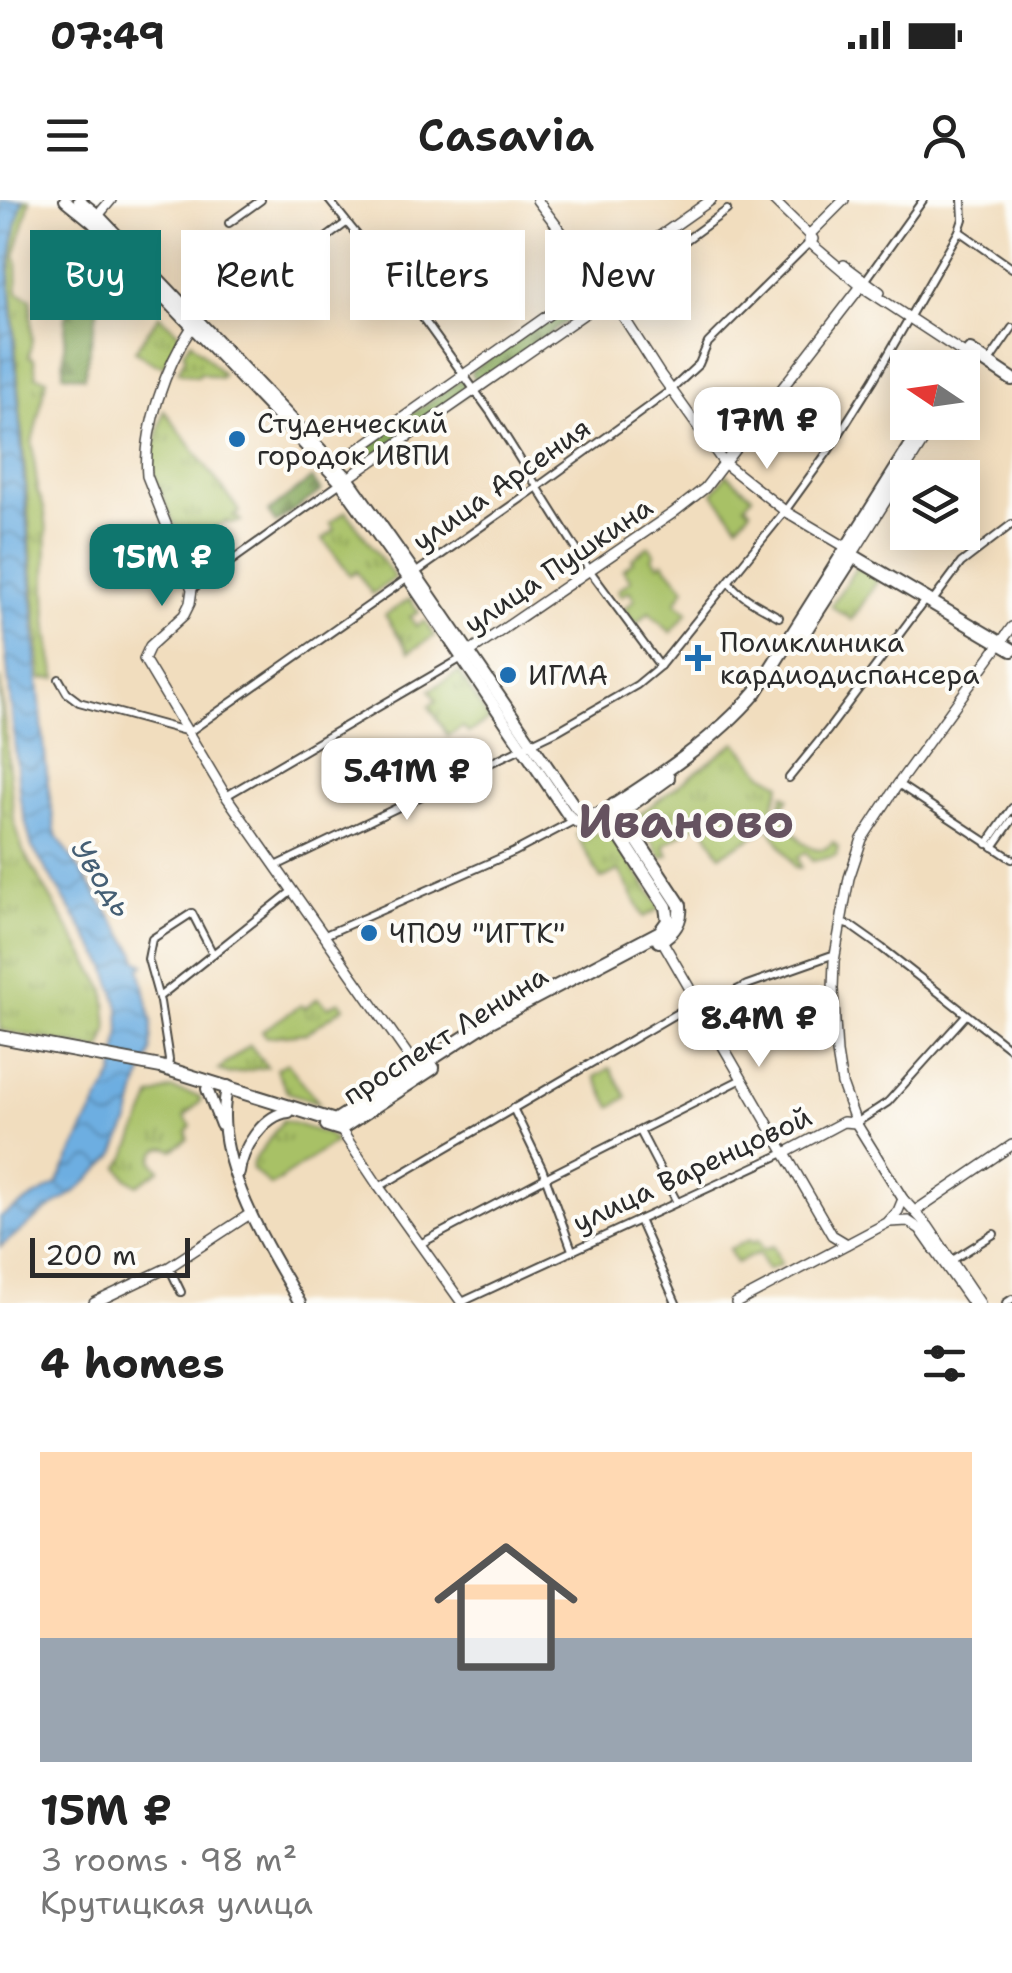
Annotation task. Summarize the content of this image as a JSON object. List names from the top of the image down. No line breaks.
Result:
{"streets":{"highway":["проспект Ленина"],"street":["улица Арсения","улица Пушкина","улица Варенцовой"]},"districts":["Иваново"],"water":["Уводь"],"places":{"other":["Студенческий городок ИВПИ","ИГМА","ЧПОУ \"ИГТК\""],"health":["Поликлиника кардиодиспансера"]},"scale_bar":"200 m","north":"left","page":{"status":"07:49","header":"Casavia","chip":["Buy","Rent","Filters","New"],"price":["17M ₽","15M ₽","5.41M ₽","8.4M ₽"],"scale":"200 m","heading":"4 homes","list":[{"name":"15M ₽","note":"3 rooms · 98 m² · Крутицкая улица"}]}}
